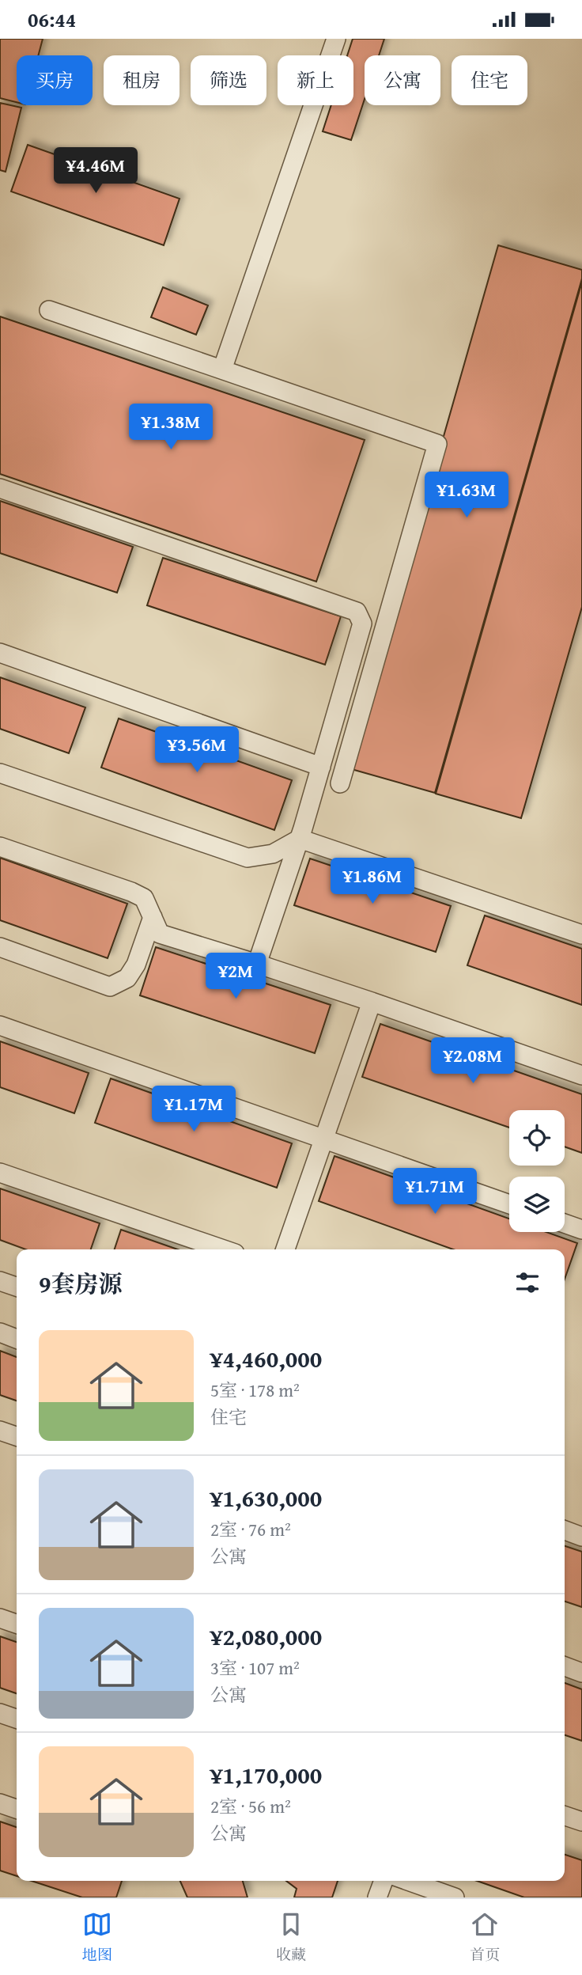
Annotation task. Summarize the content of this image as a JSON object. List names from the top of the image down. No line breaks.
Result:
{"page":{"status":"06:44","chip":["买房","租房","筛选","新上","公寓","住宅"],"price":["¥4.46M","¥1.38M","¥1.63M","¥3.56M","¥1.86M","¥2M","¥2.08M","¥1.17M","¥1.71M"],"heading":"9套房源","list":[{"name":"¥4,460,000","note":"5室 · 178 m² · 住宅"},{"name":"¥1,630,000","note":"2室 · 76 m² · 公寓"},{"name":"¥2,080,000","note":"3室 · 107 m² · 公寓"},{"name":"¥1,170,000","note":"2室 · 56 m² · 公寓"}],"tabs":["地图","收藏","首页"]}}
